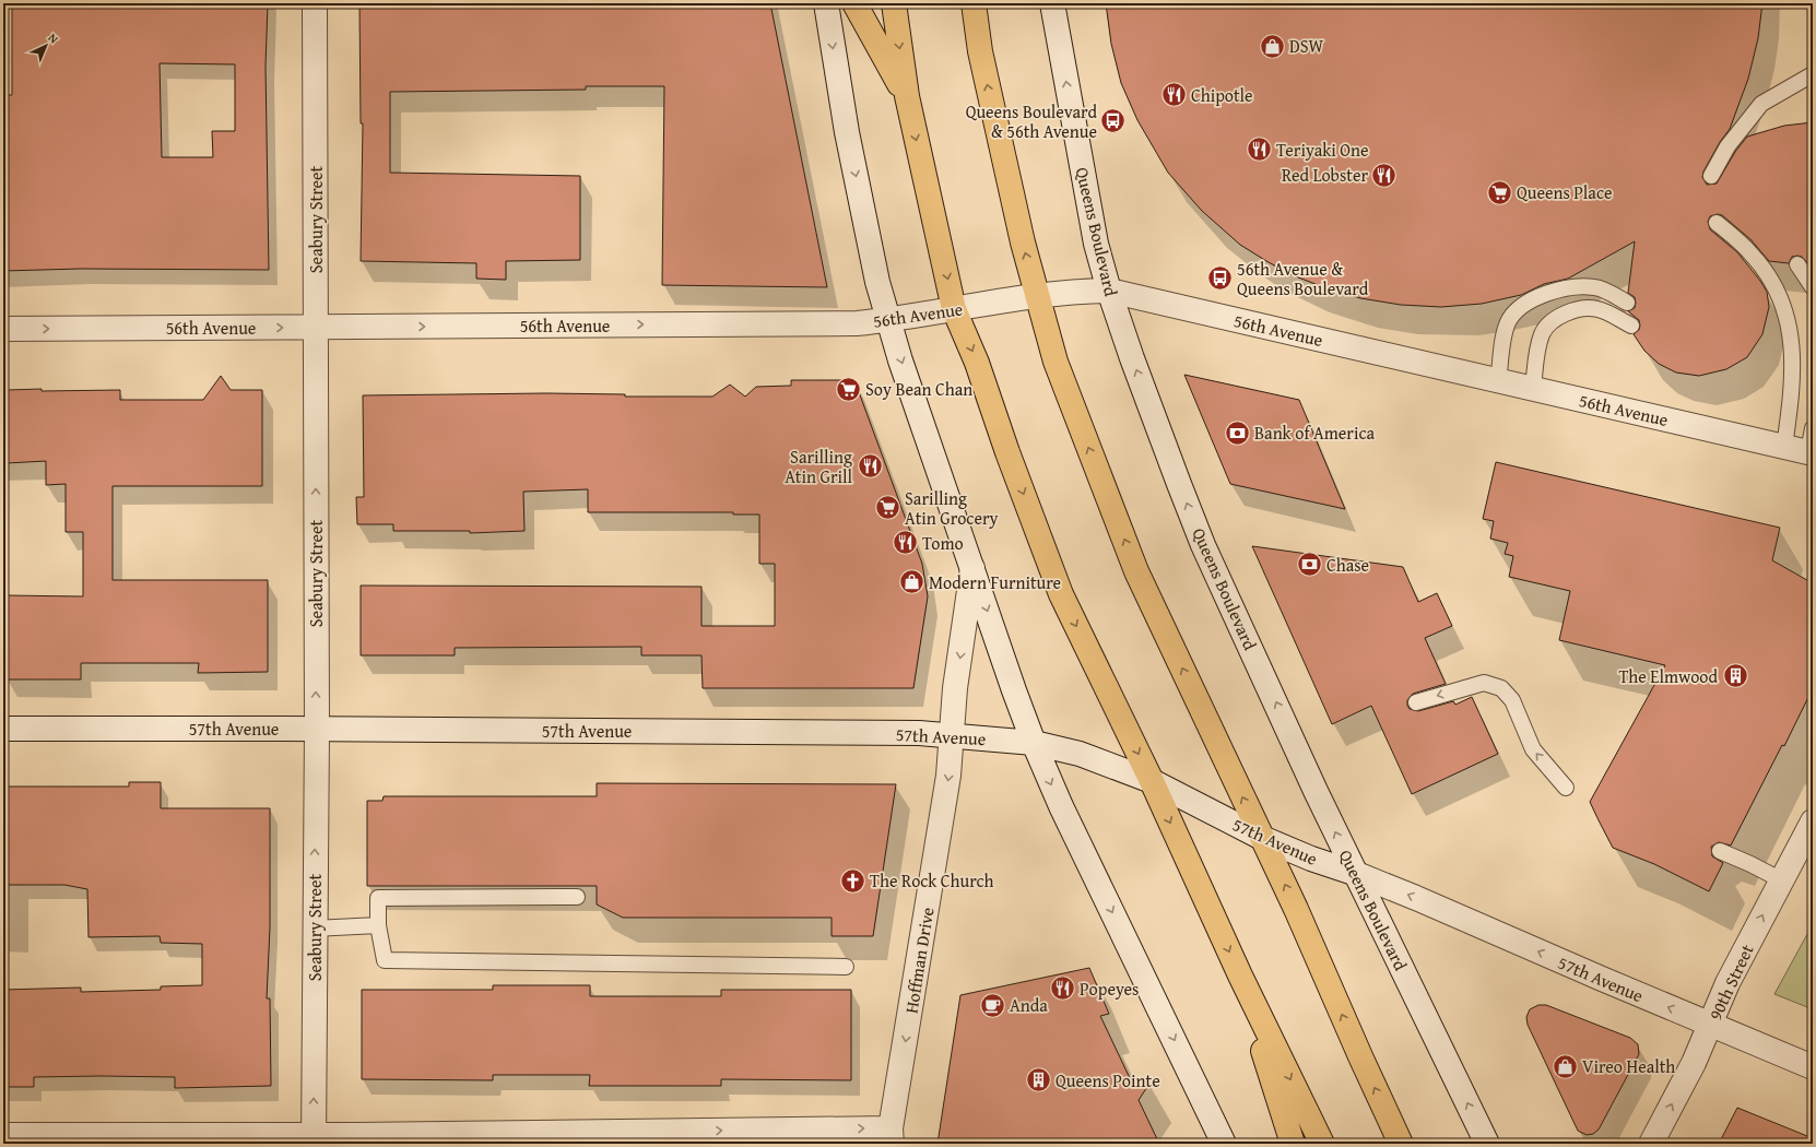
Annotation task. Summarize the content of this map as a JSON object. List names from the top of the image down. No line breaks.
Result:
{"streets":{"street":["Seabury Street","Queens Boulevard","56th Avenue","57th Avenue","Hoffman Drive","90th Street"]},"crossings":[["Seabury Street","56th Avenue"],["Seabury Street","57th Avenue"],["Queens Boulevard","56th Avenue"],["Queens Boulevard","57th Avenue"],["57th Avenue","Hoffman Drive"],["57th Avenue","90th Street"]],"one_way":["Seabury Street","Queens Boulevard","56th Avenue","Hoffman Drive","90th Street"],"places":{"shop":["DSW","Modern Furniture","Vireo Health"],"restaurant":["Chipotle","Teriyaki One","Red Lobster","Sarilling Atin Grill","Tomo","Popeyes"],"bus stop":["Queens Boulevard & 56th Avenue","56th Avenue & Queens Boulevard"],"supermarket":["Queens Place","Soy Bean Chan","Sarilling Atin Grocery"],"bank":["Bank of America","Chase"],"building":["The Elmwood","Queens Pointe"],"church":["The Rock Church"],"cafe":["Anda"]},"north":"top right"}
